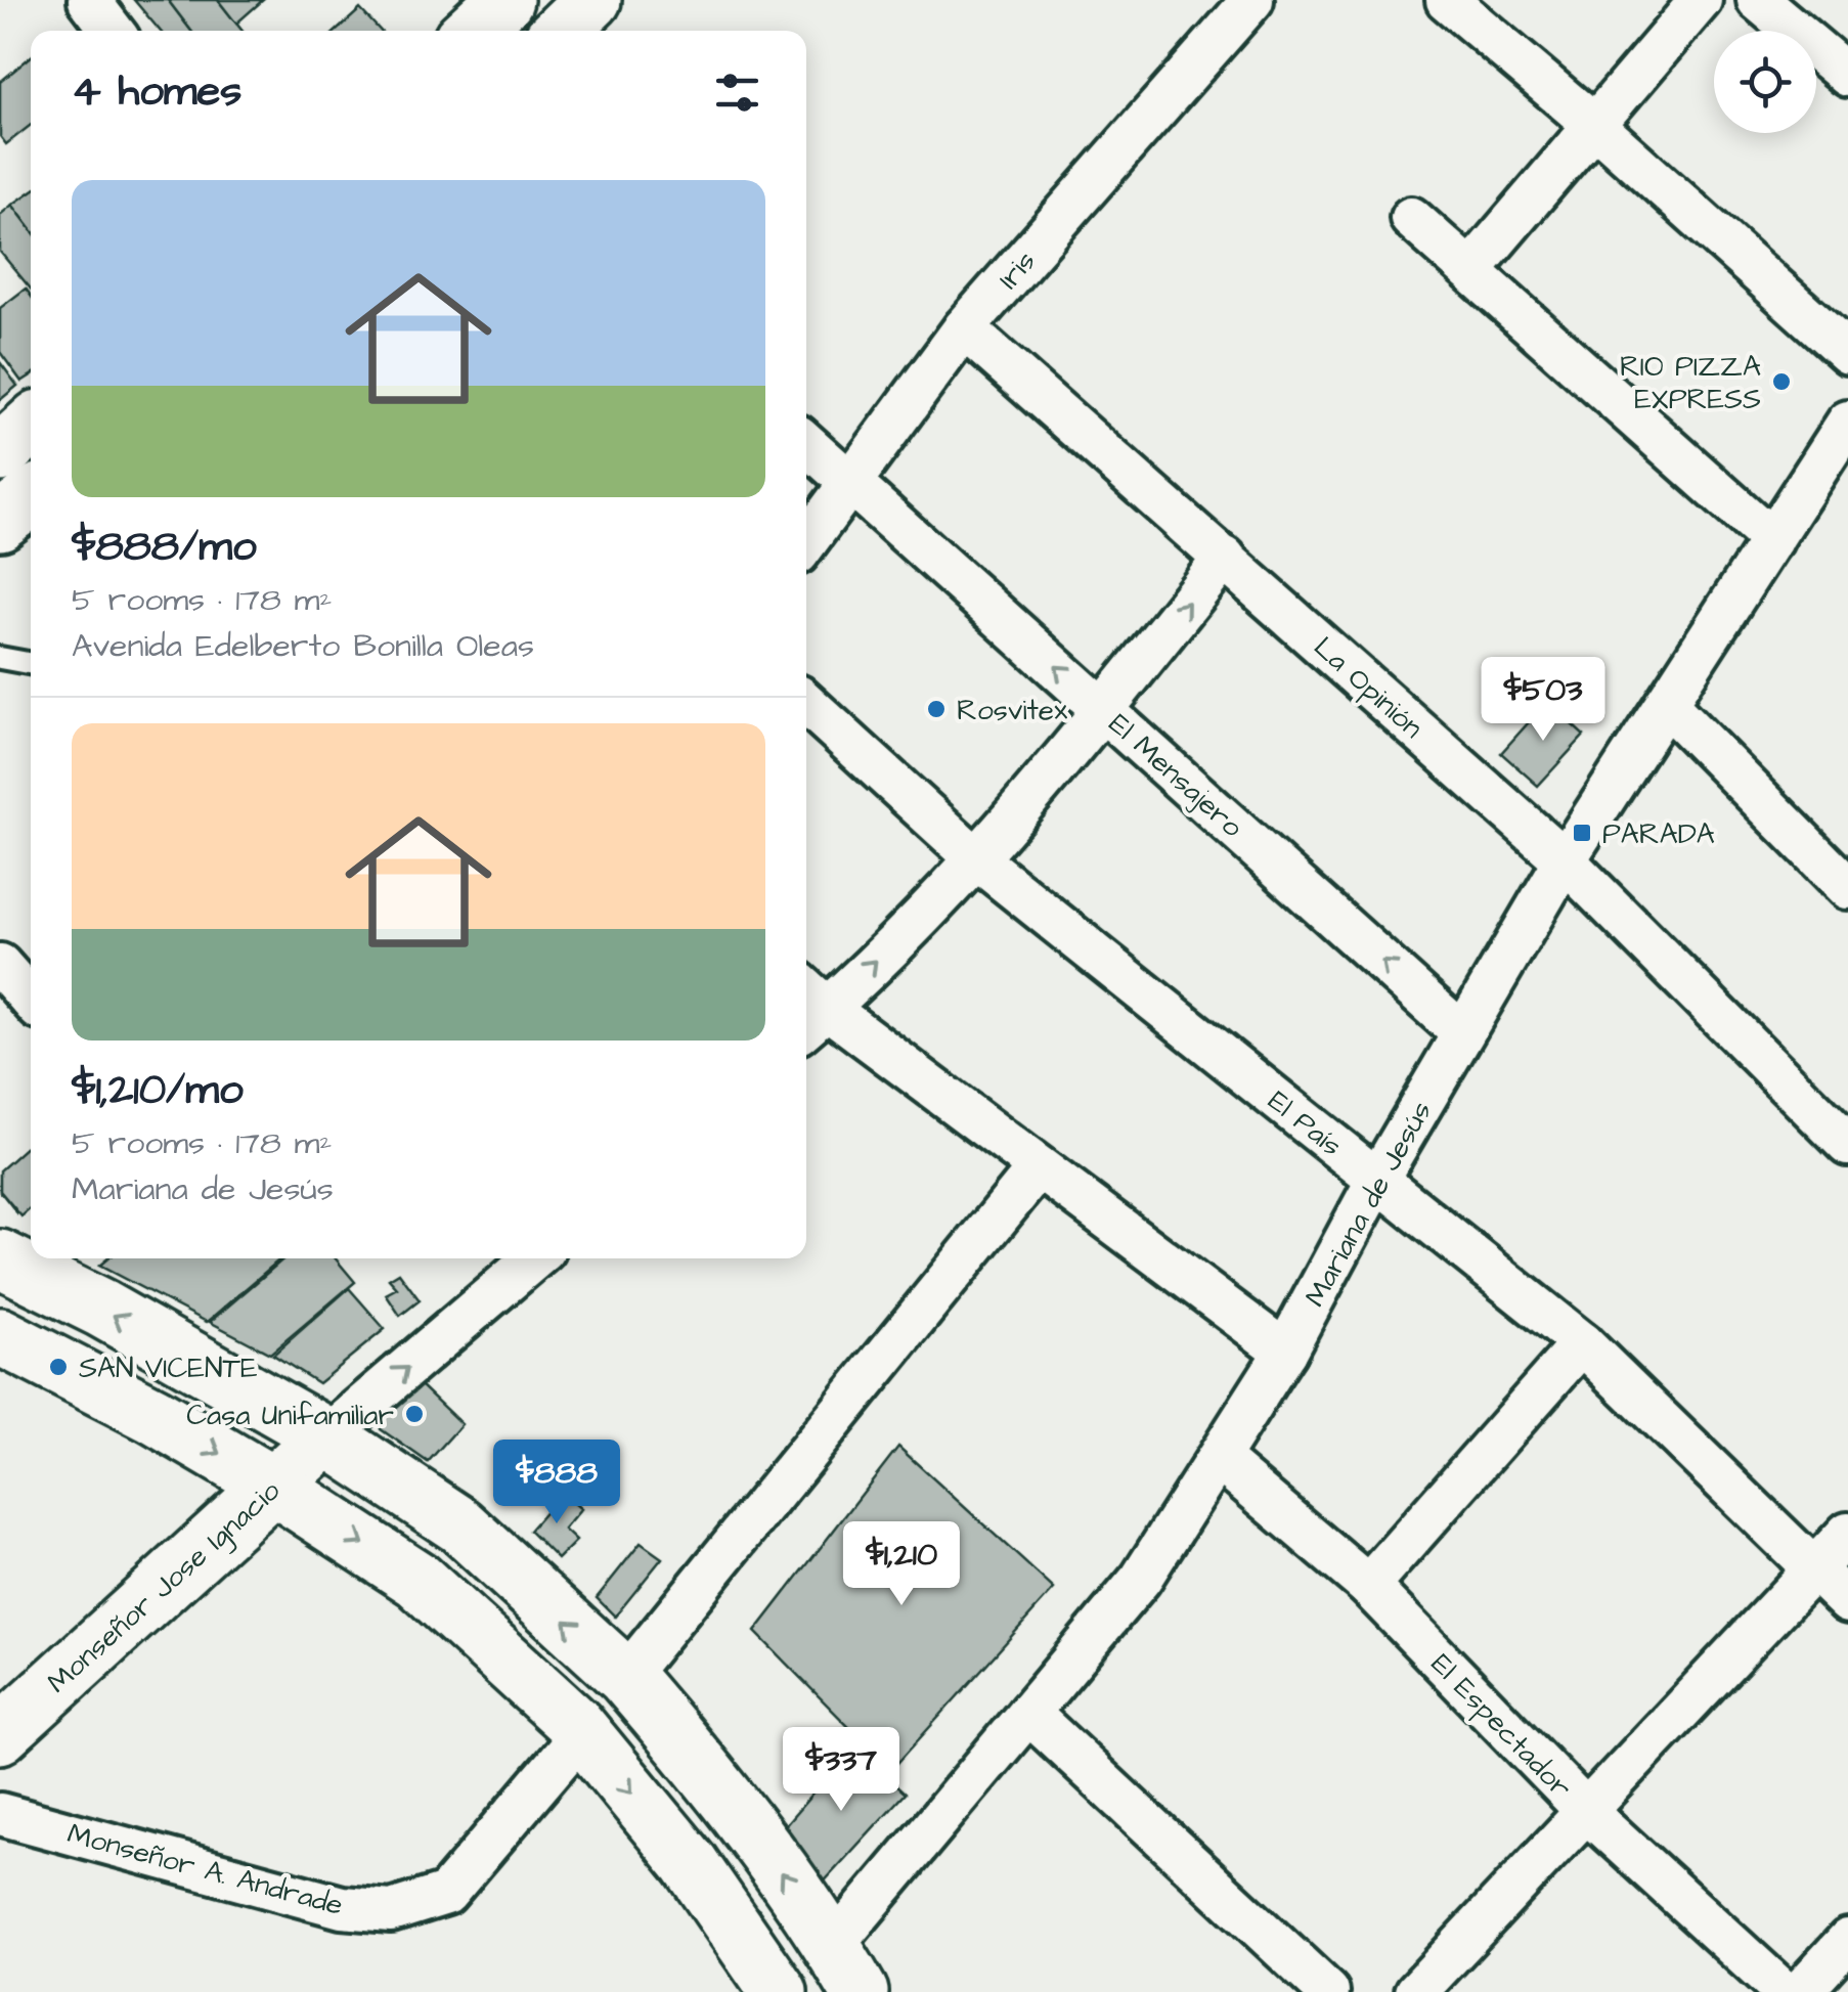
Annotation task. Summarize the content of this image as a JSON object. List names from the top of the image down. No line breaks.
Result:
{"streets":{"main road":["Monseñor Jose Ignacio"],"street":["Iris","La Opinión","El Mensajero","El País","Mariana de Jesús","El Espectador","Monseñor A. Andrade"]},"crossings":[["Iris","La Opinión"],["Iris","El Mensajero"],["La Opinión","Mariana de Jesús"],["El Mensajero","Mariana de Jesús"],["El País","Mariana de Jesús"],["Mariana de Jesús","El Espectador"]],"one_way":["El Mensajero"],"places":{"other":["RIO PIZZA EXPRESS","Rosvitex","SAN VICENTE","Casa Unifamiliar"],"transit":["PARADA"]},"page":{"heading":"4 homes","list":[{"name":"$888/mo","note":"5 rooms · 178 m² · Avenida Edelberto Bonilla Oleas"},{"name":"$1,210/mo","note":"5 rooms · 178 m² · Mariana de Jesús"}],"price":["$503","$888","$1,210","$337"]}}
